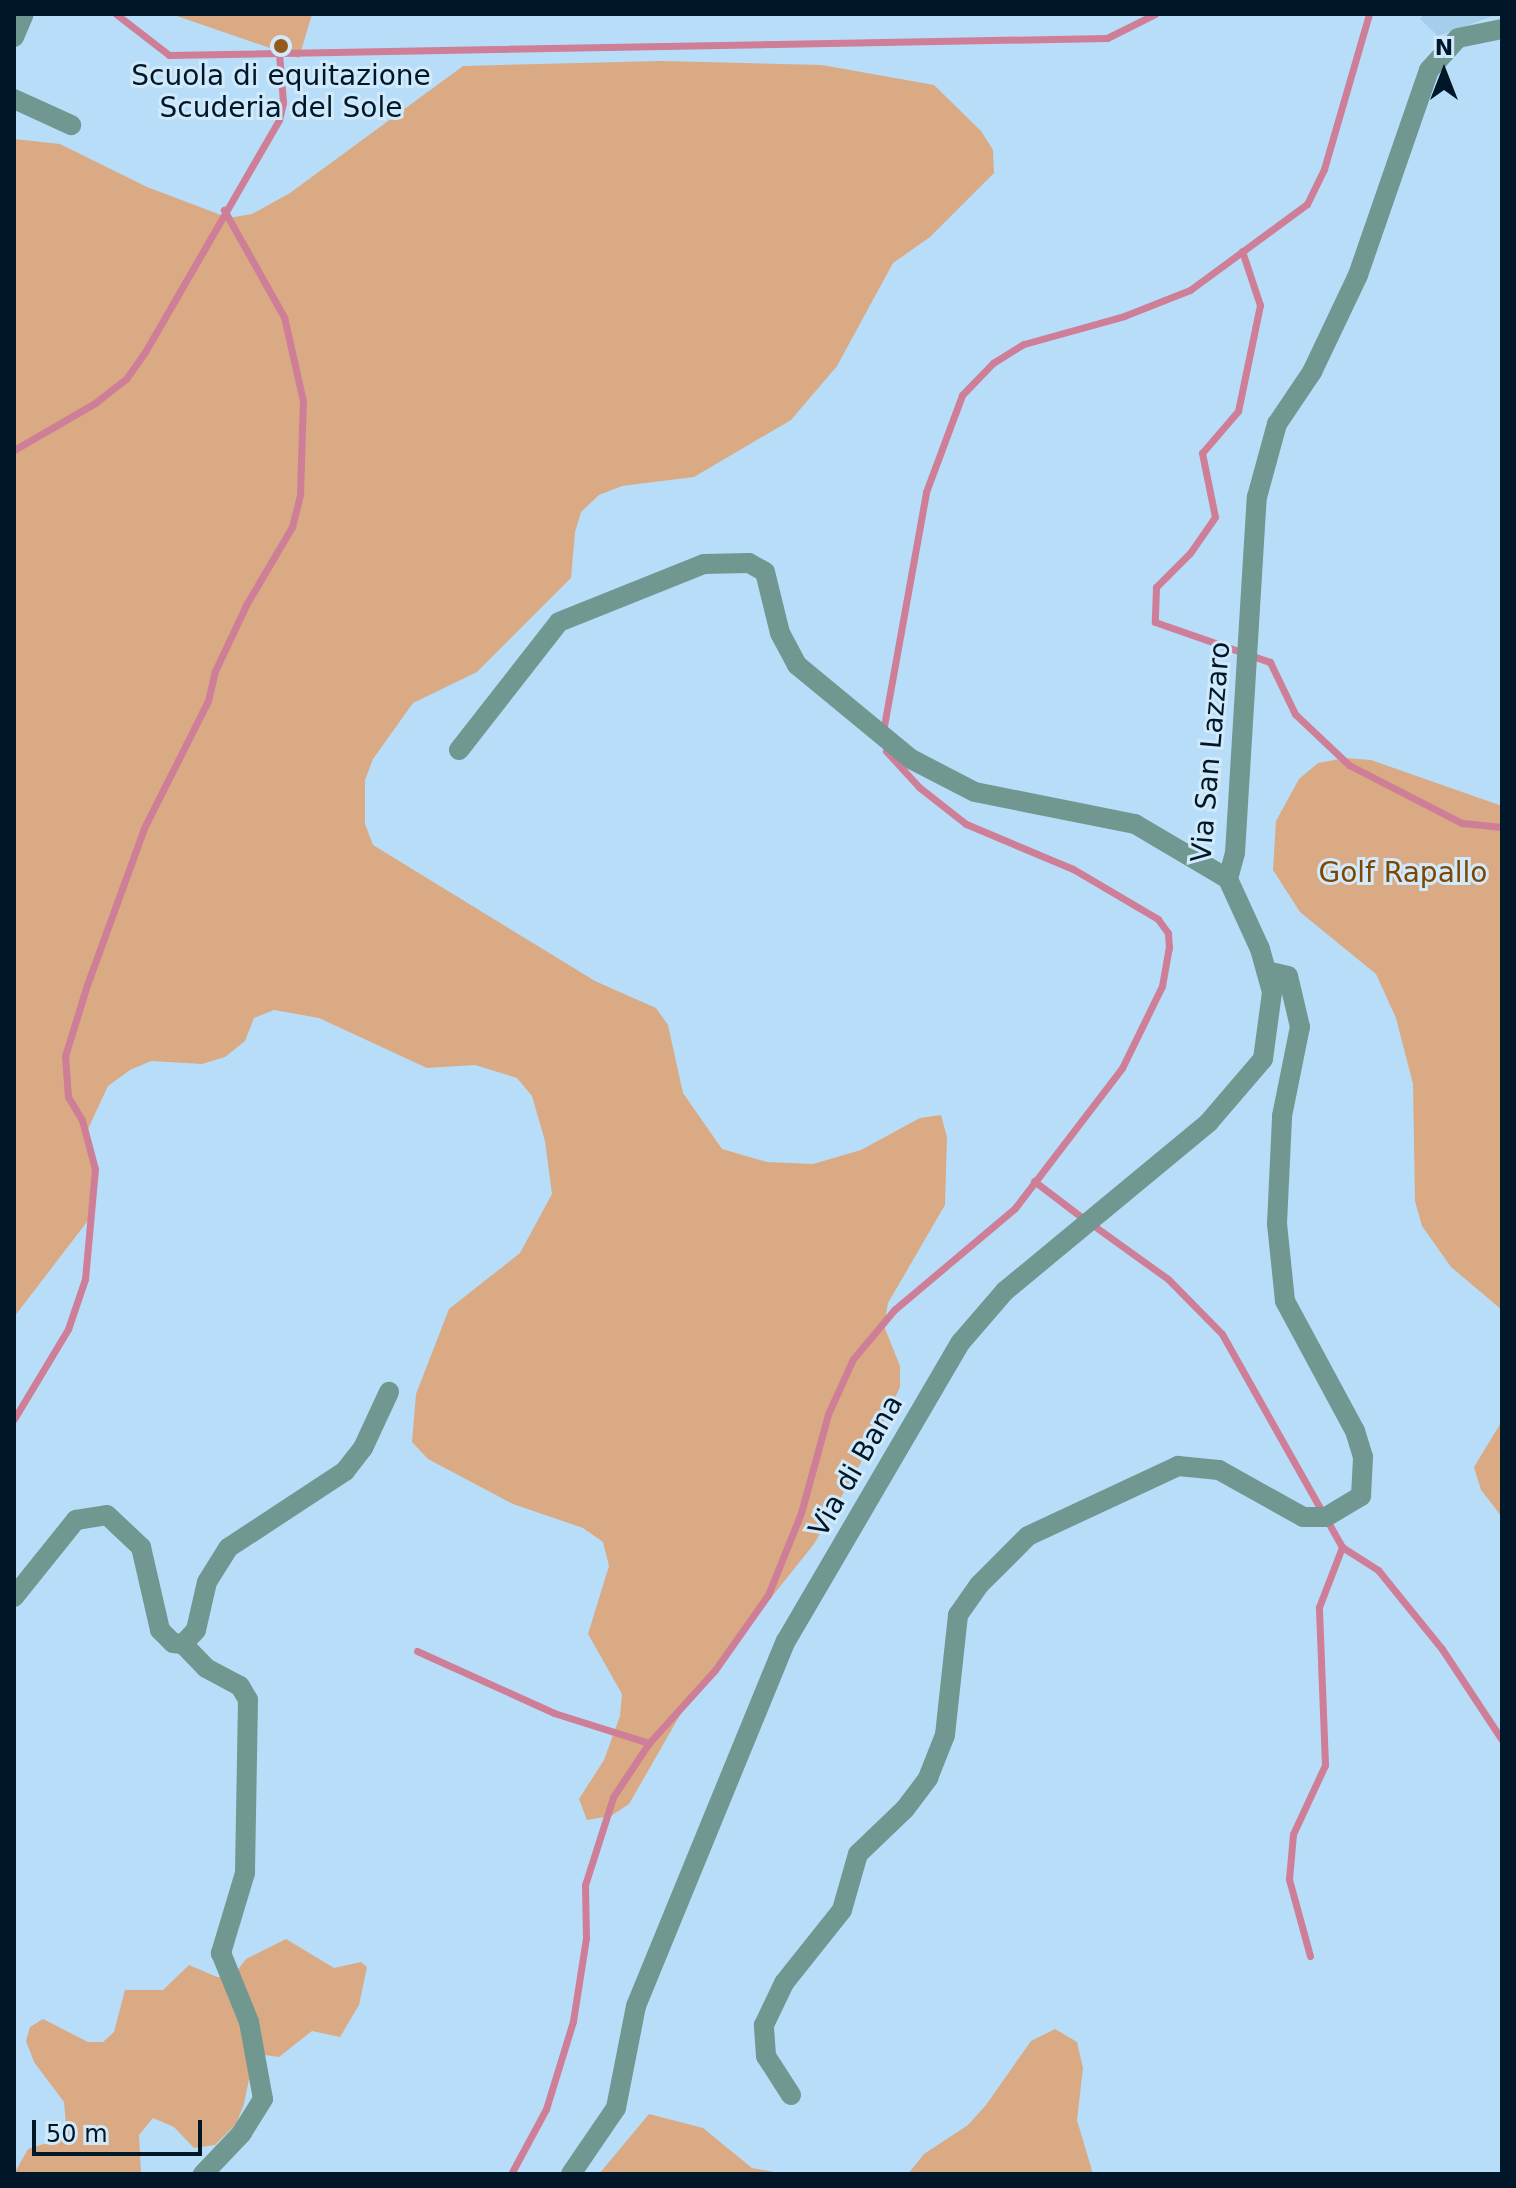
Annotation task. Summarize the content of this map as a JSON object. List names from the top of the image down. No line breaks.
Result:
{"streets":{"street":["Via San Lazzaro","Via di Bana"]},"crossings":[["Via San Lazzaro","Via di Bana"]],"parks":["Golf Rapallo"],"places":["Scuola di equitazione Scuderia del Sole"],"scale_bar":"50 m","north":"top"}
